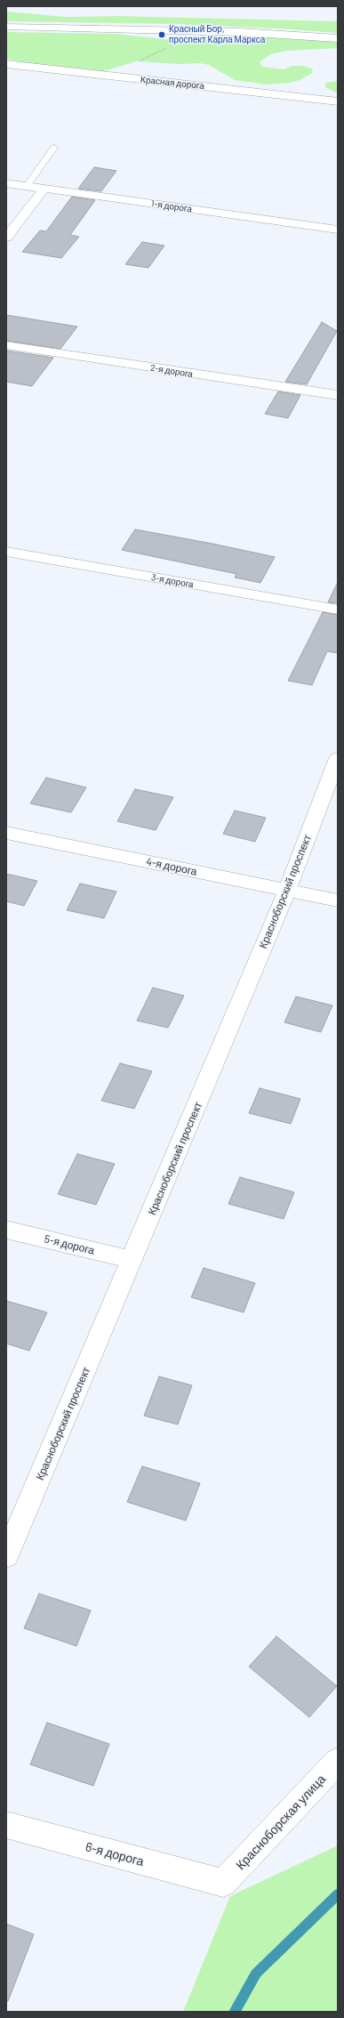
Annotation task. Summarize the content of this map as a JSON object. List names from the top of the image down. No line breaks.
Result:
{"streets":{"street":["Красная дорога","1-я дорога","2-я дорога","3-я дорога","4-я дорога","Красноборский проспект","5-я дорога","Красноборская улица","6-я дорога"]},"crossings":[["4-я дорога","Красноборский проспект"],["Красноборский проспект","5-я дорога"],["Красноборская улица","6-я дорога"]],"places":["Красный Бор, проспект Карла Маркса"]}
